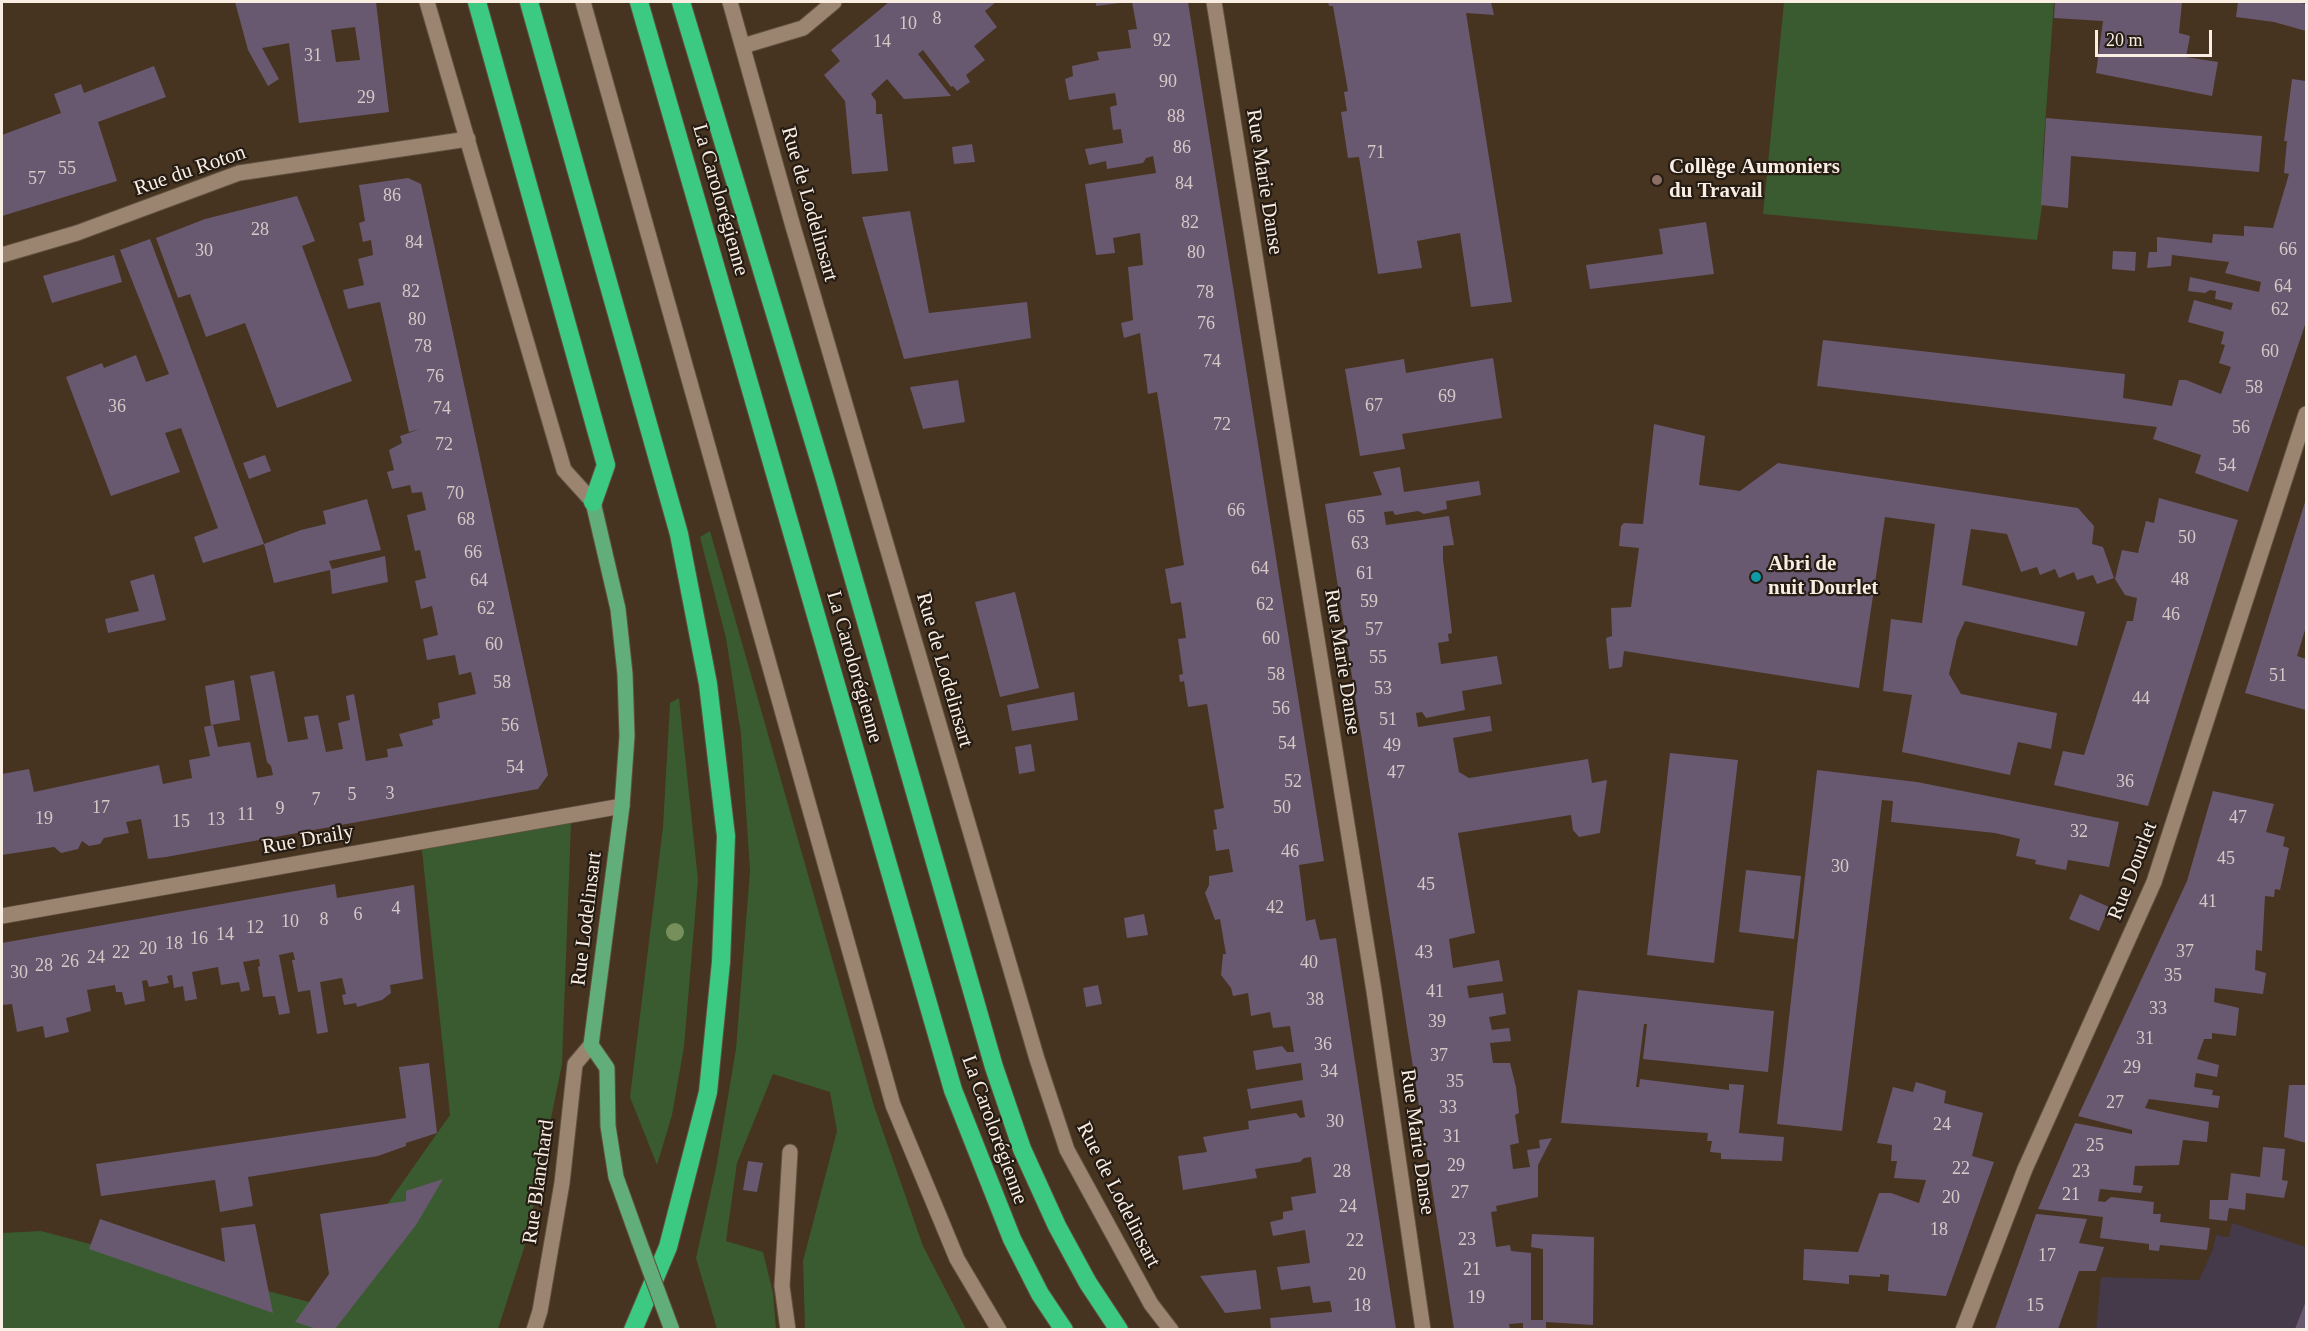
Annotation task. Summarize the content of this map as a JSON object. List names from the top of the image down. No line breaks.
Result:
{"streets":{"highway":["La Carolorégienne"],"main road":["Rue Lodelinsart"],"street":["Rue du Roton","Rue Marie Danse","Rue de Lodelinsart","Rue Draily","Rue Dourlet","Rue Blanchard"]},"crossings":[["Rue Draily","Rue Lodelinsart"],["Rue Lodelinsart","Rue Blanchard"]],"places":["Collège Aumoniers du Travail","Abri de nuit Dourlet"],"house_numbers":["8","10","92","14","31","90","29","88","86","71","55","57","84","86","82","28","84","66","30","80","64","82","78","62","80","76","78","60","74","76","58","69","67","36","74","72","56","72","54","70","66","65","68","50","63","66","64","61","48","64","59","62","62","46","57","60","60","55","58","51","58","53","44","56","51","56","54","49","54","47","52","36","3","5","7","17","50","9","11","47","19","13","15","32","46","45","30","45","41","42","4","6","8","10","12","14","16","18","20","37","22","43","24","26","40","28","30","35","41","38","33","39","31","36","37","29","34","35","27","33","30","24","31","25","29","22","28","23","27","21","20","24","18","23","22","17","21","20","19","18","15"],"scale_bar":"20 m"}
